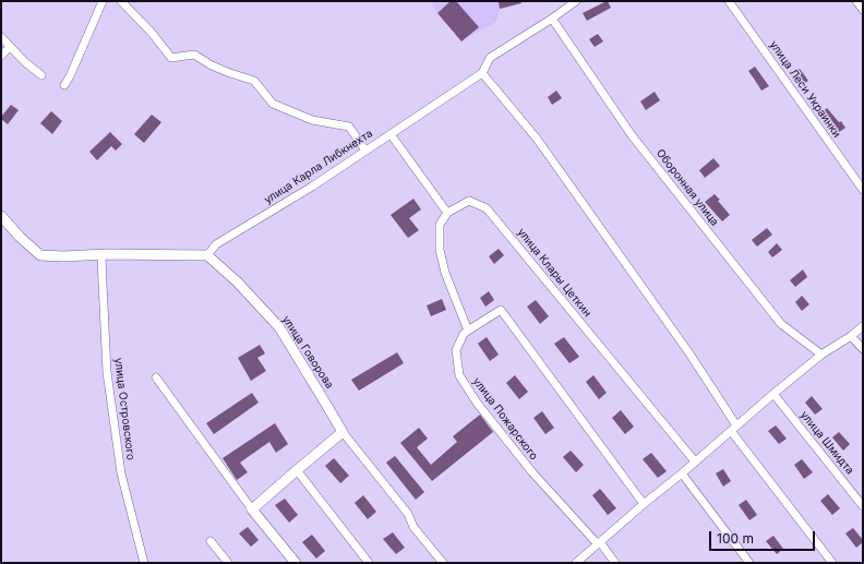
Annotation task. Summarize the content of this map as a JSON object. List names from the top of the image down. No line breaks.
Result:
{"streets":{"street":["улица Леси Украинки","улица Карла Либкнехта","Оборонная улица","улица Клары Цеткин","улица Говорова","улица Островского","улица Пожарского","улица Шмидта"]},"crossings":[["улица Карла Либкнехта","Оборонная улица"],["улица Карла Либкнехта","улица Говорова"]],"scale_bar":"100 m"}
